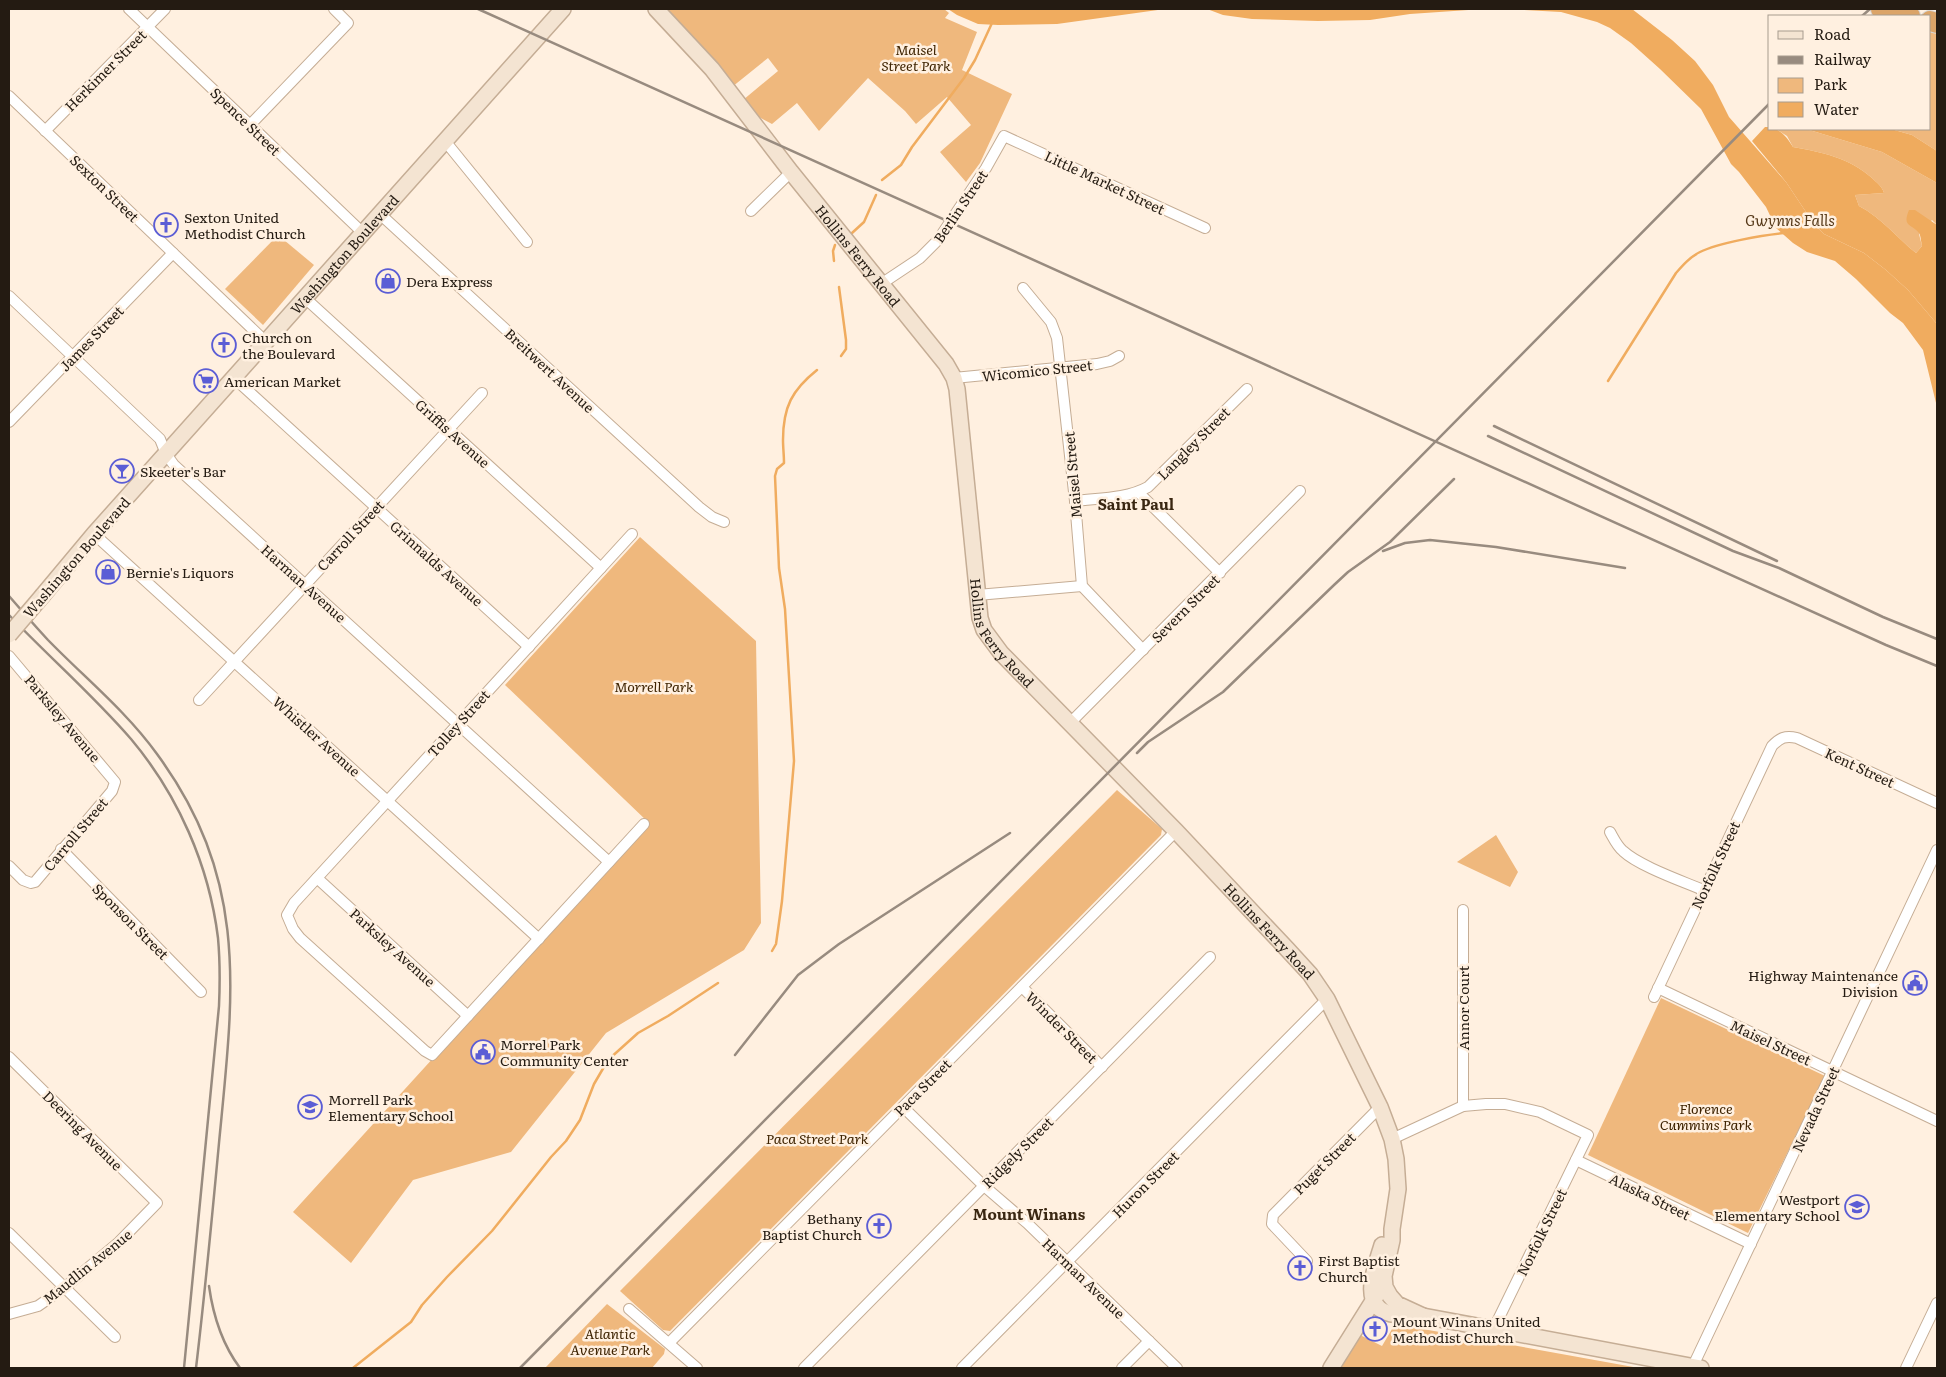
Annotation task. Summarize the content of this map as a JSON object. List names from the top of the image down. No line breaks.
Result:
{"streets":{"street":["Herkimer Street","Spence Street","Little Market Street","Sexton Street","Berlin Street","Washington Boulevard","Hollins Ferry Road","James Street","Breitwert Avenue","Wicomico Street","Griffis Avenue","Langley Street","Maisel Street","Carroll Street","Grinnalds Avenue","Harman Avenue","Severn Street","Parksley Avenue","Tolley Street","Whistler Avenue","Kent Street","Norfolk Street","Sponson Street","Annor Court","Winder Street","Paca Street","Nevada Street","Deering Avenue","Ridgely Street","Puget Street","Huron Street","Alaska Street","Maudlin Avenue"]},"crossings":[["Herkimer Street","Spence Street"],["Herkimer Street","Sexton Street"],["Spence Street","Washington Boulevard"],["Little Market Street","Berlin Street"],["Sexton Street","Washington Boulevard"],["Sexton Street","James Street"],["Berlin Street","Hollins Ferry Road"],["Washington Boulevard","Breitwert Avenue"],["Washington Boulevard","Griffis Avenue"],["Washington Boulevard","Grinnalds Avenue"],["Washington Boulevard","Harman Avenue"],["Washington Boulevard","Whistler Avenue"],["Hollins Ferry Road","Wicomico Street"],["Hollins Ferry Road","Severn Street"],["Hollins Ferry Road","Paca Street"],["Hollins Ferry Road","Puget Street"],["Hollins Ferry Road","Huron Street"],["James Street","Harman Avenue"],["Wicomico Street","Maisel Street"],["Griffis Avenue","Carroll Street"],["Griffis Avenue","Tolley Street"],["Langley Street","Maisel Street"],["Maisel Street","Norfolk Street"],["Maisel Street","Nevada Street"],["Carroll Street","Grinnalds Avenue"],["Carroll Street","Harman Avenue"],["Carroll Street","Parksley Avenue"],["Carroll Street","Whistler Avenue"],["Carroll Street","Sponson Street"],["Grinnalds Avenue","Tolley Street"],["Harman Avenue","Tolley Street"],["Harman Avenue","Paca Street"],["Harman Avenue","Ridgely Street"],["Harman Avenue","Huron Street"],["Parksley Avenue","Tolley Street"],["Tolley Street","Whistler Avenue"],["Kent Street","Norfolk Street"],["Norfolk Street","Annor Court"],["Norfolk Street","Alaska Street"],["Winder Street","Paca Street"],["Winder Street","Ridgely Street"],["Nevada Street","Alaska Street"],["Deering Avenue","Maudlin Avenue"]],"districts":["Saint Paul","Mount Winans"],"water":["Gwynns Falls"],"parks":["Maisel Street Park","Morrell Park","Florence Cummins Park","Paca Street Park","Atlantic Avenue Park"],"places":{"church":["Sexton United Methodist Church","Church on the Boulevard","Bethany Baptist Church","First Baptist Church","Mount Winans United Methodist Church"],"shop":["Dera Express","Bernie's Liquors"],"supermarket":["American Market"],"bar":["Skeeter's Bar"],"public building":["Highway Maintenance Division","Morrel Park Community Center"],"school or university":["Morrell Park Elementary School","Westport Elementary School"]},"legend":["Road","Railway","Park","Water"]}
